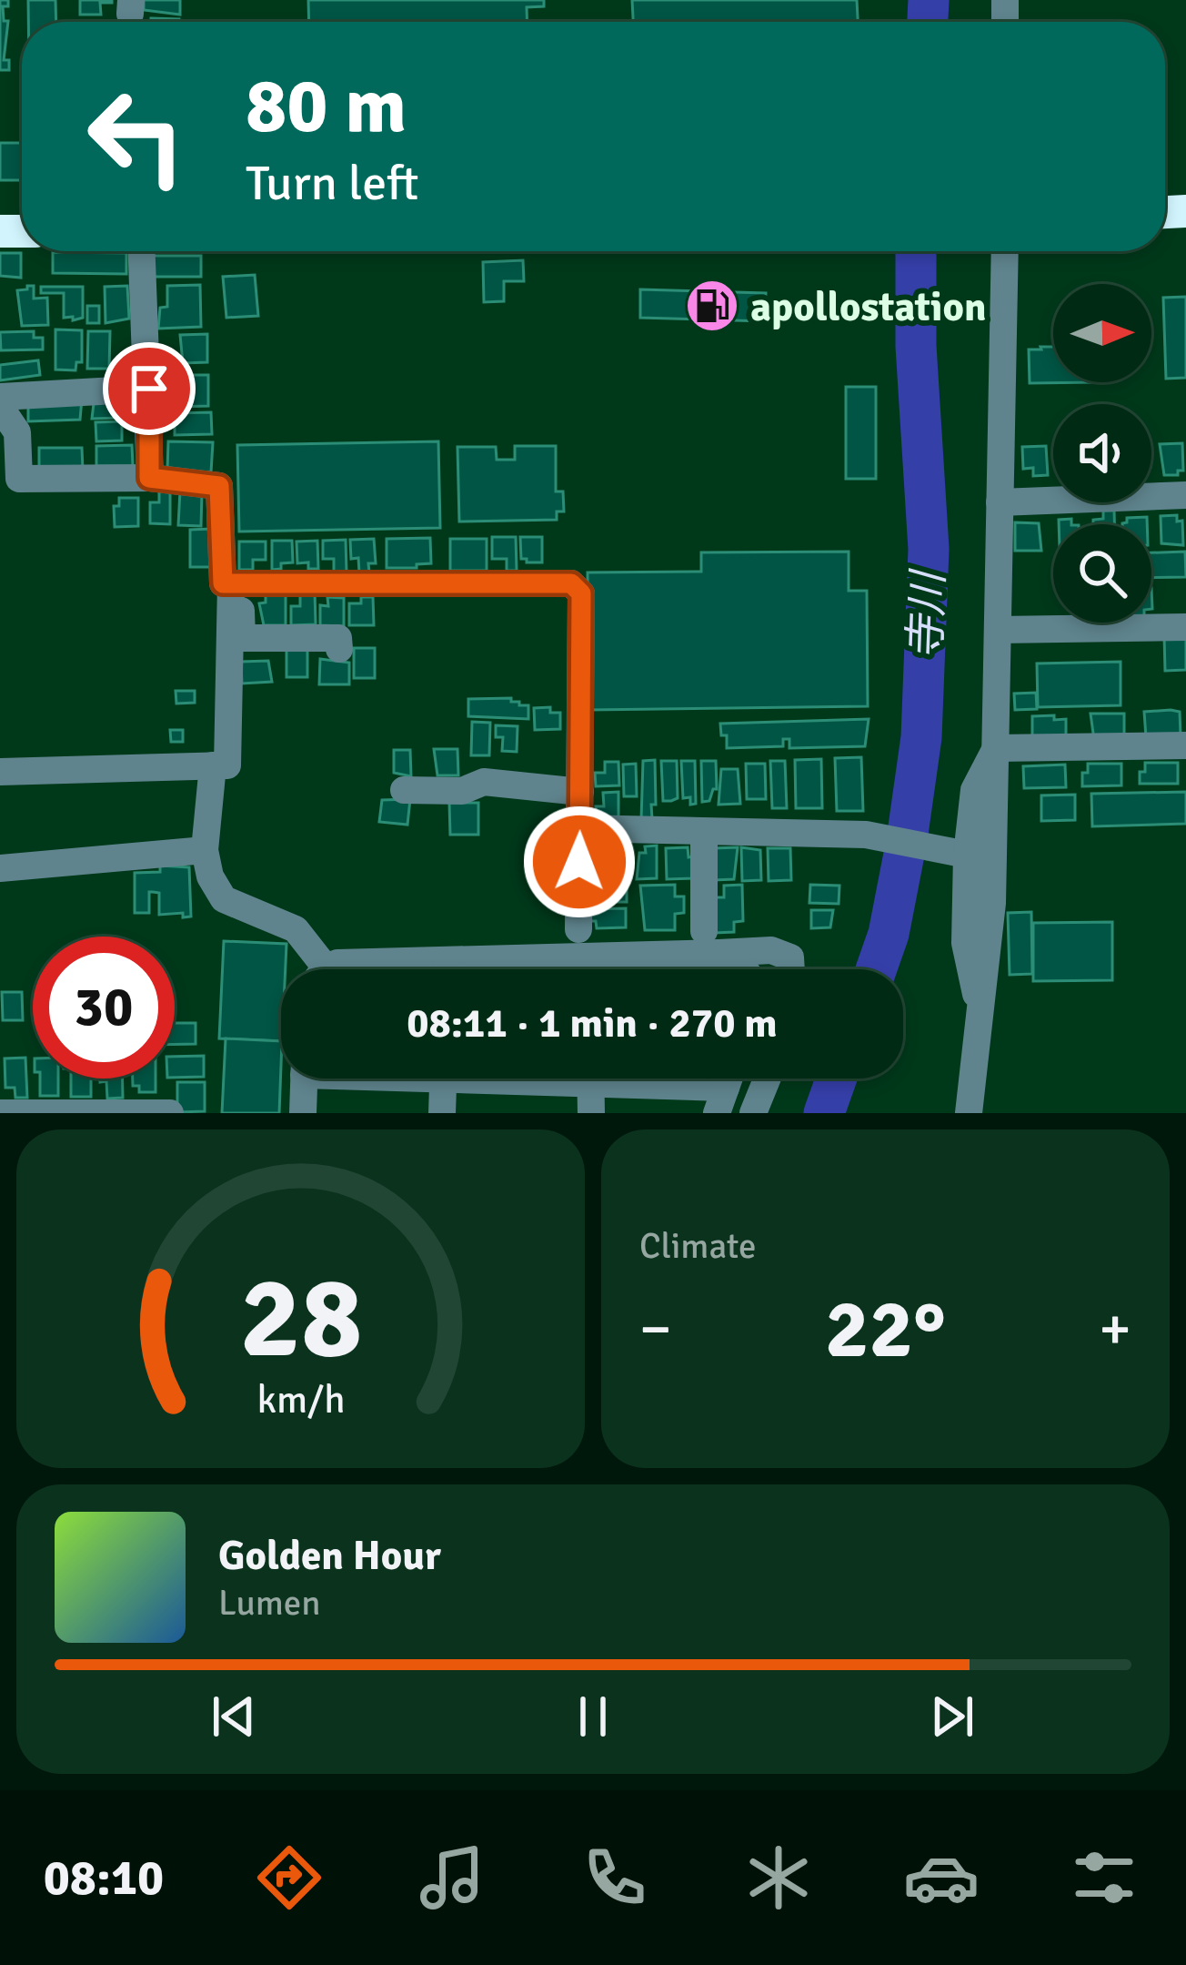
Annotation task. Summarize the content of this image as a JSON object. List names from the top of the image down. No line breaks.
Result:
{"water":["寺川"],"places":{"fuel station":["apollostation"]},"north":"right","page":{"turn":["80 m","Turn left"],"limit":"30","trip":"08:11 · 1 min · 270 m","tile":"Climate","heat":["−","22°","+"],"song":["Golden Hour","Lumen"],"tabs":"08:10","gauge":["28","km/h"]}}
